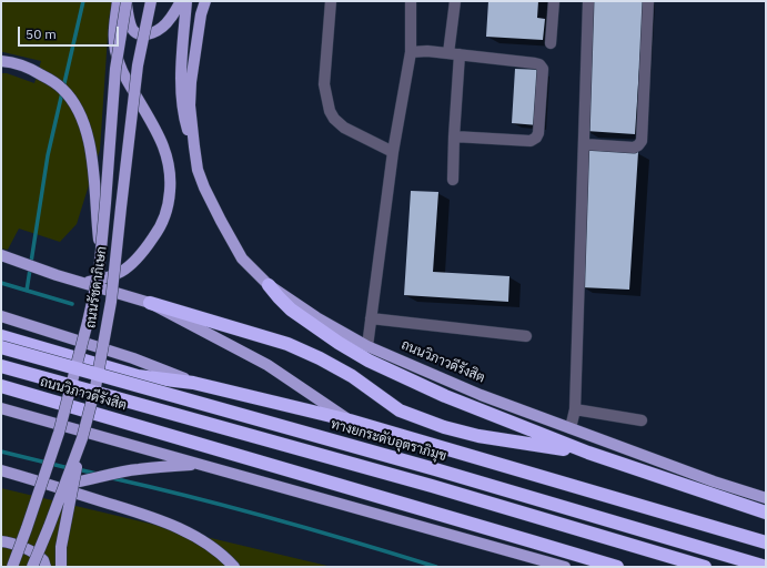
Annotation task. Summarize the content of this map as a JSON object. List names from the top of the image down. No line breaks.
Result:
{"streets":{"highway":["ถนนวิภาวดีรังสิต","ทางยกระดับอุตราภิมุข"],"main road":["ถนนรัชดาภิเษก"]},"scale_bar":"50 m"}
